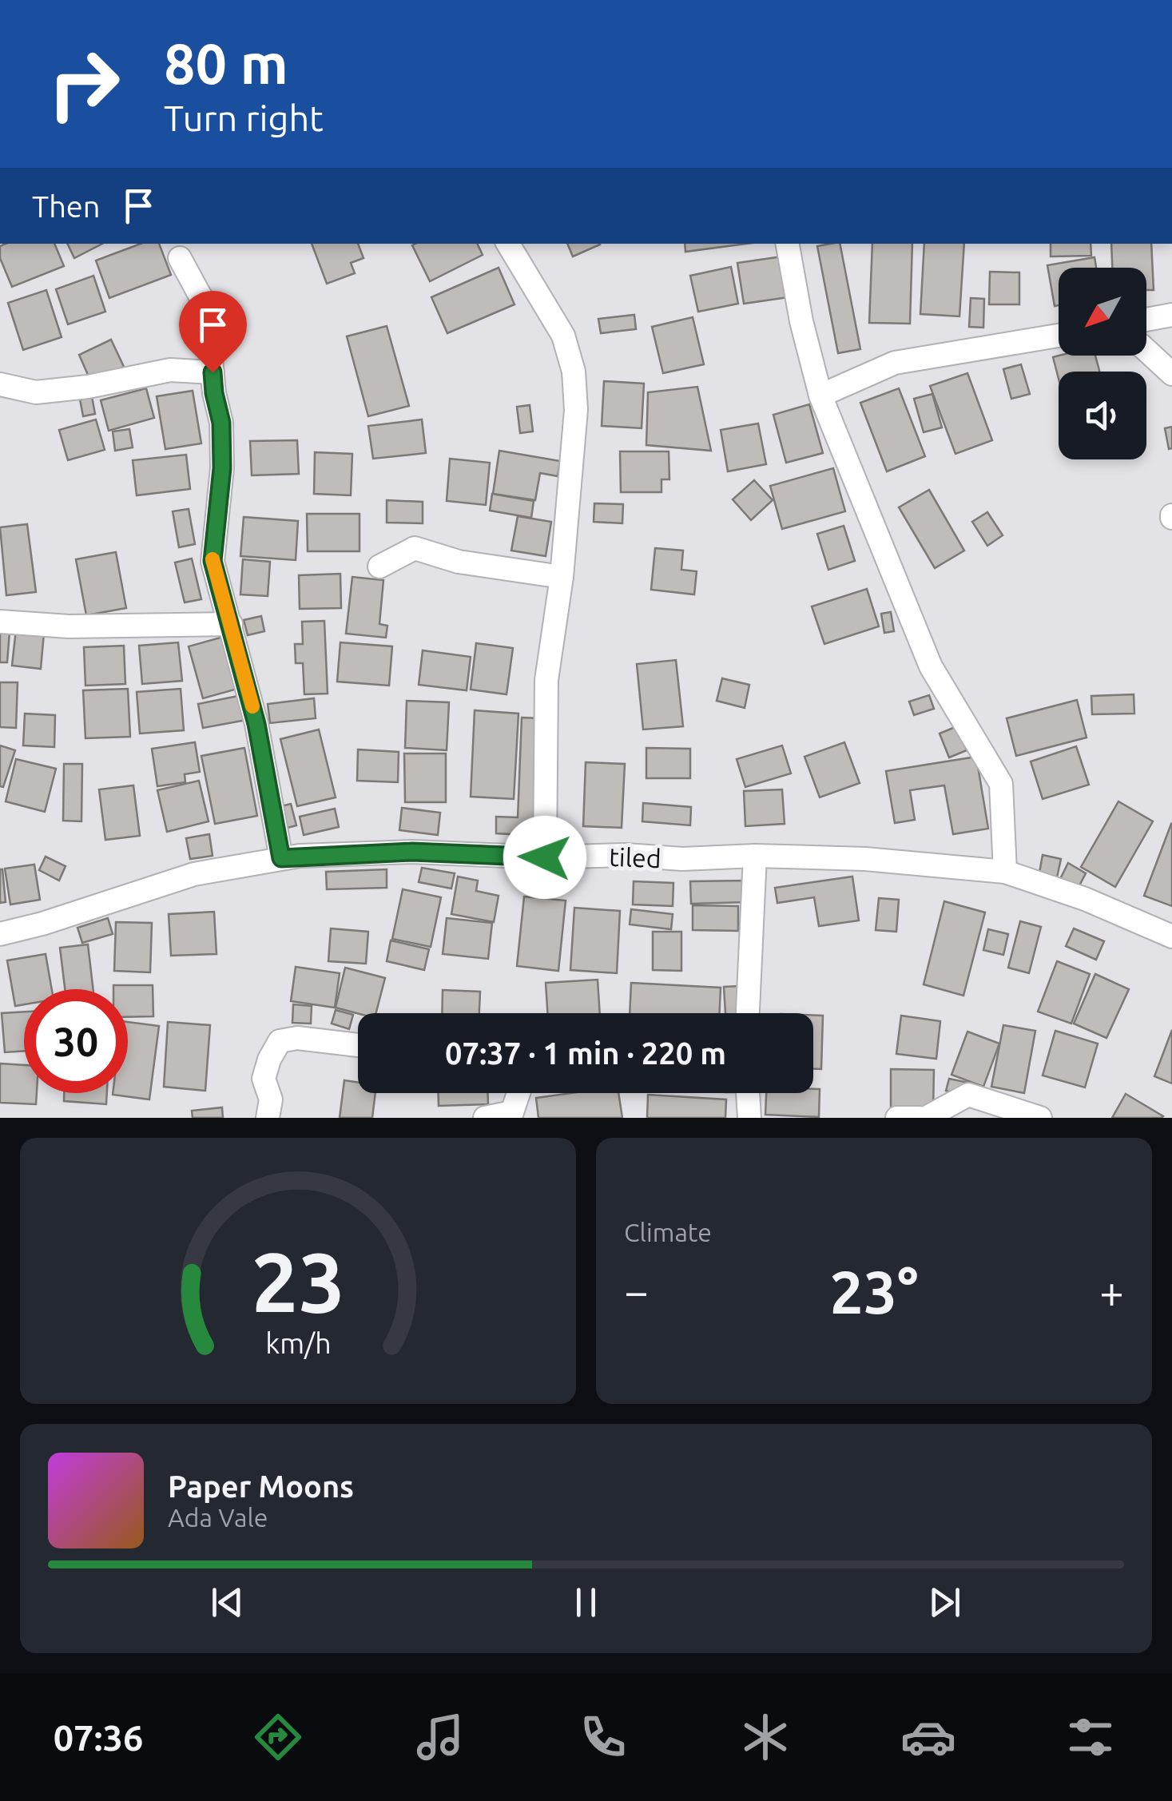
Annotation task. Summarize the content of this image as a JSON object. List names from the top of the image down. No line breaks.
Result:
{"streets":{"street":["tiled"]},"north":"bottom left","page":{"turn":["80 m","Turn right"],"then":"Then","limit":"30","trip":"07:37 · 1 min · 220 m","tile":"Climate","heat":["−","23°","+"],"song":["Paper Moons","Ada Vale"],"tabs":"07:36","gauge":["23","km/h"]}}
